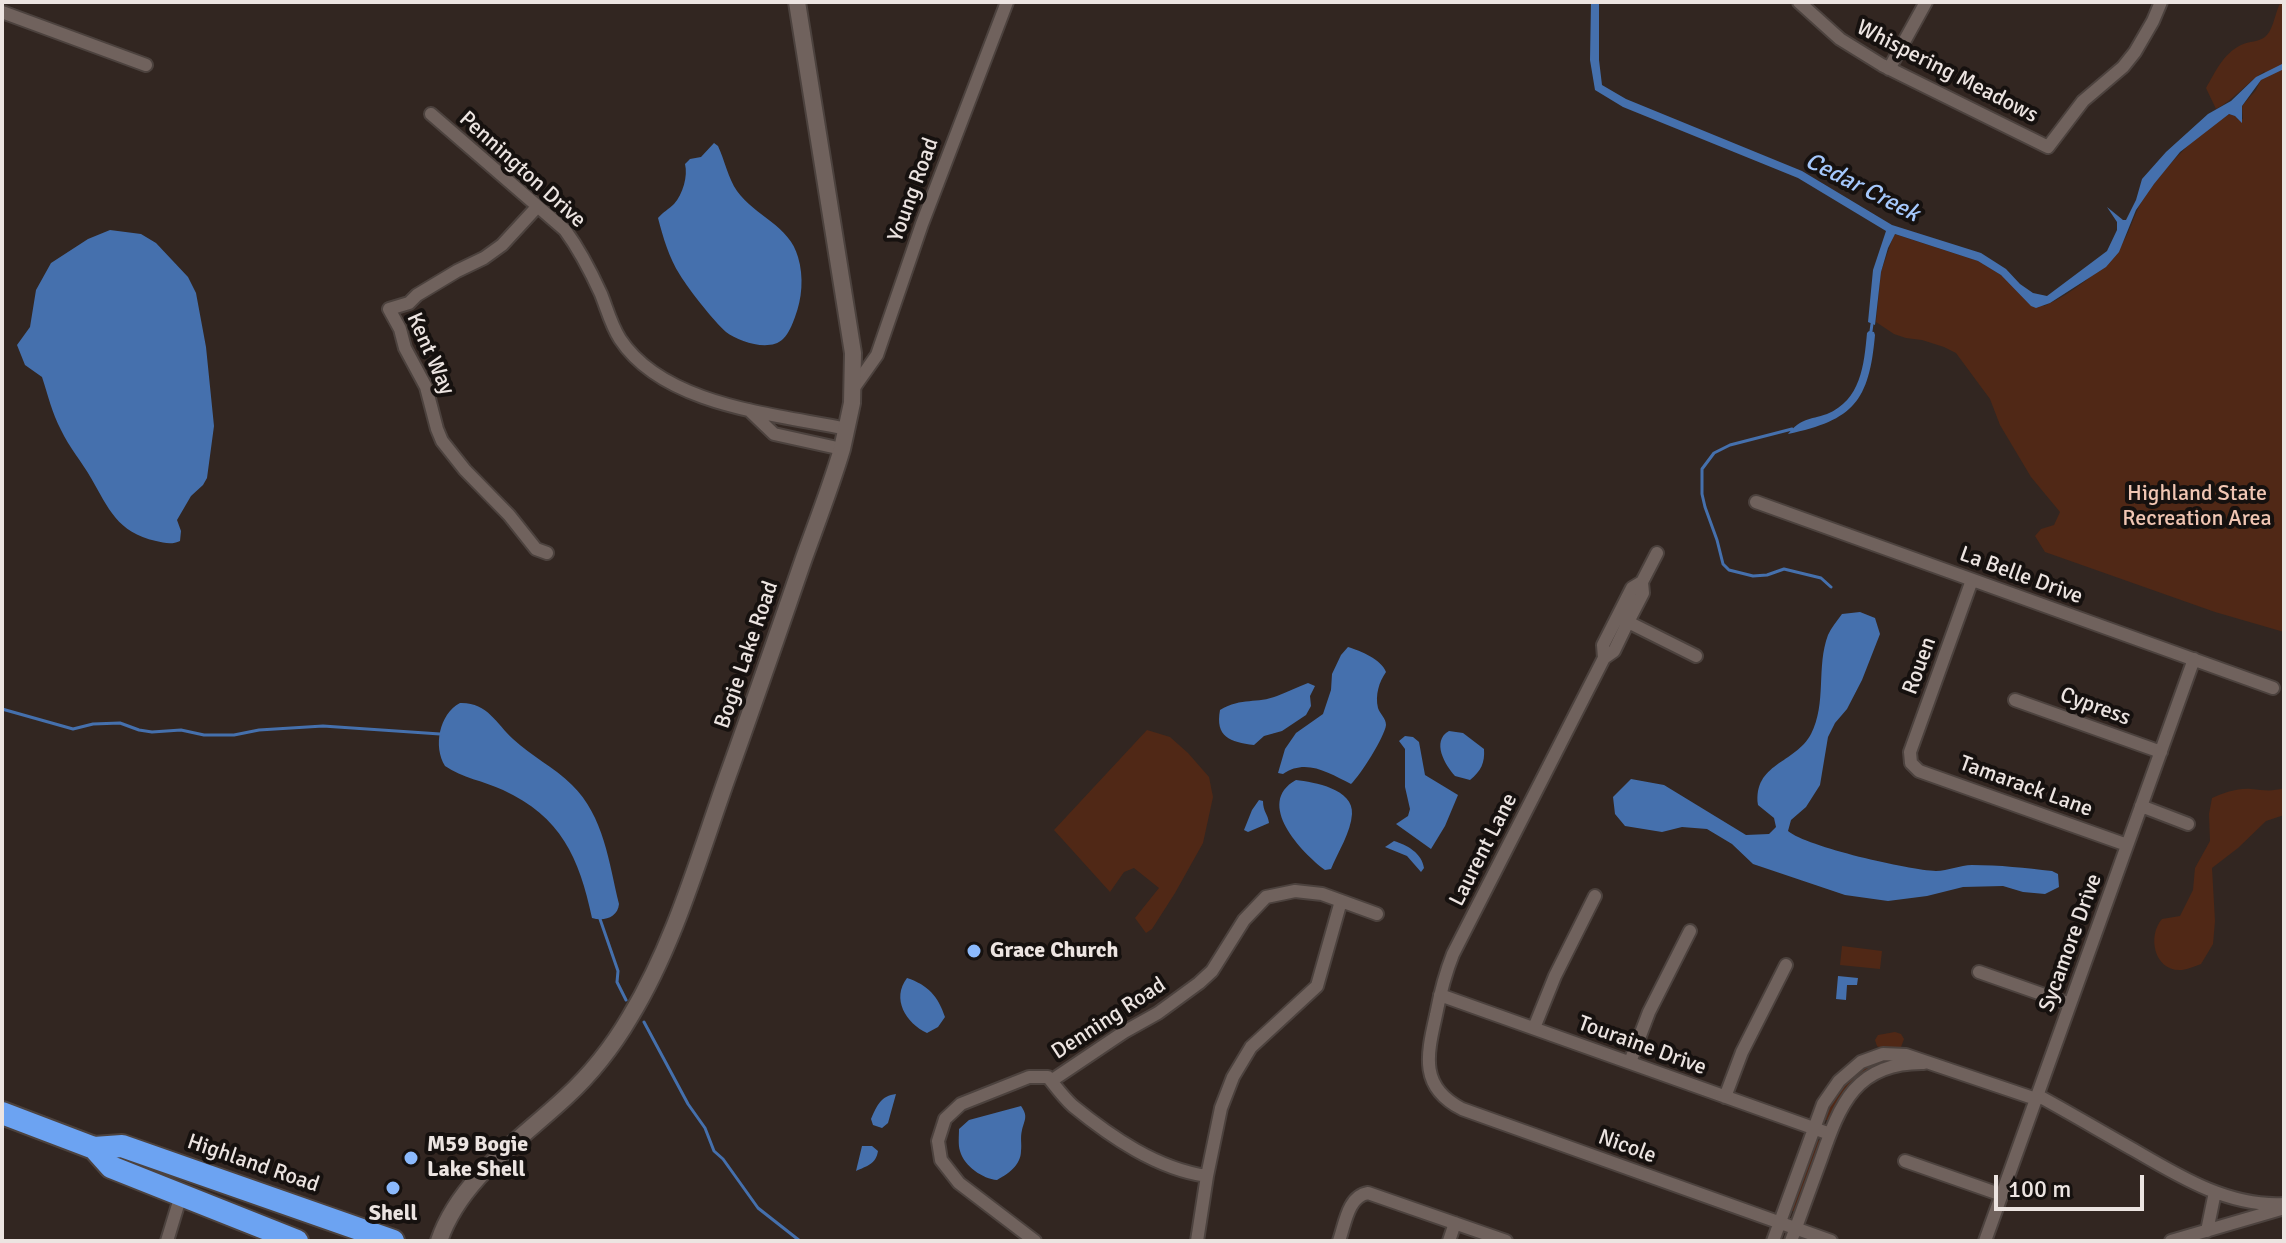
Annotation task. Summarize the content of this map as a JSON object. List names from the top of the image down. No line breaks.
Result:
{"streets":{"highway":["Highland Road"],"main road":["Bogie Lake Road"],"street":["Whispering Meadows","Pennington Drive","Young Road","Kent Way","La Belle Drive","Rouen","Cypress","Tamarack Lane","Laurent Lane","Sycamore Drive","Denning Road","Touraine Drive","Nicole"]},"crossings":[["Pennington Drive","Kent Way"],["Pennington Drive","Bogie Lake Road"],["Young Road","Bogie Lake Road"],["La Belle Drive","Rouen"],["La Belle Drive","Sycamore Drive"],["Rouen","Tamarack Lane"],["Cypress","Sycamore Drive"],["Tamarack Lane","Sycamore Drive"],["Laurent Lane","Touraine Drive"],["Laurent Lane","Nicole"]],"water":["Cedar Creek"],"parks":["Highland State Recreation Area"],"places":["Grace Church","M59 Bogie Lake Shell","Shell"],"scale_bar":"100 m"}
